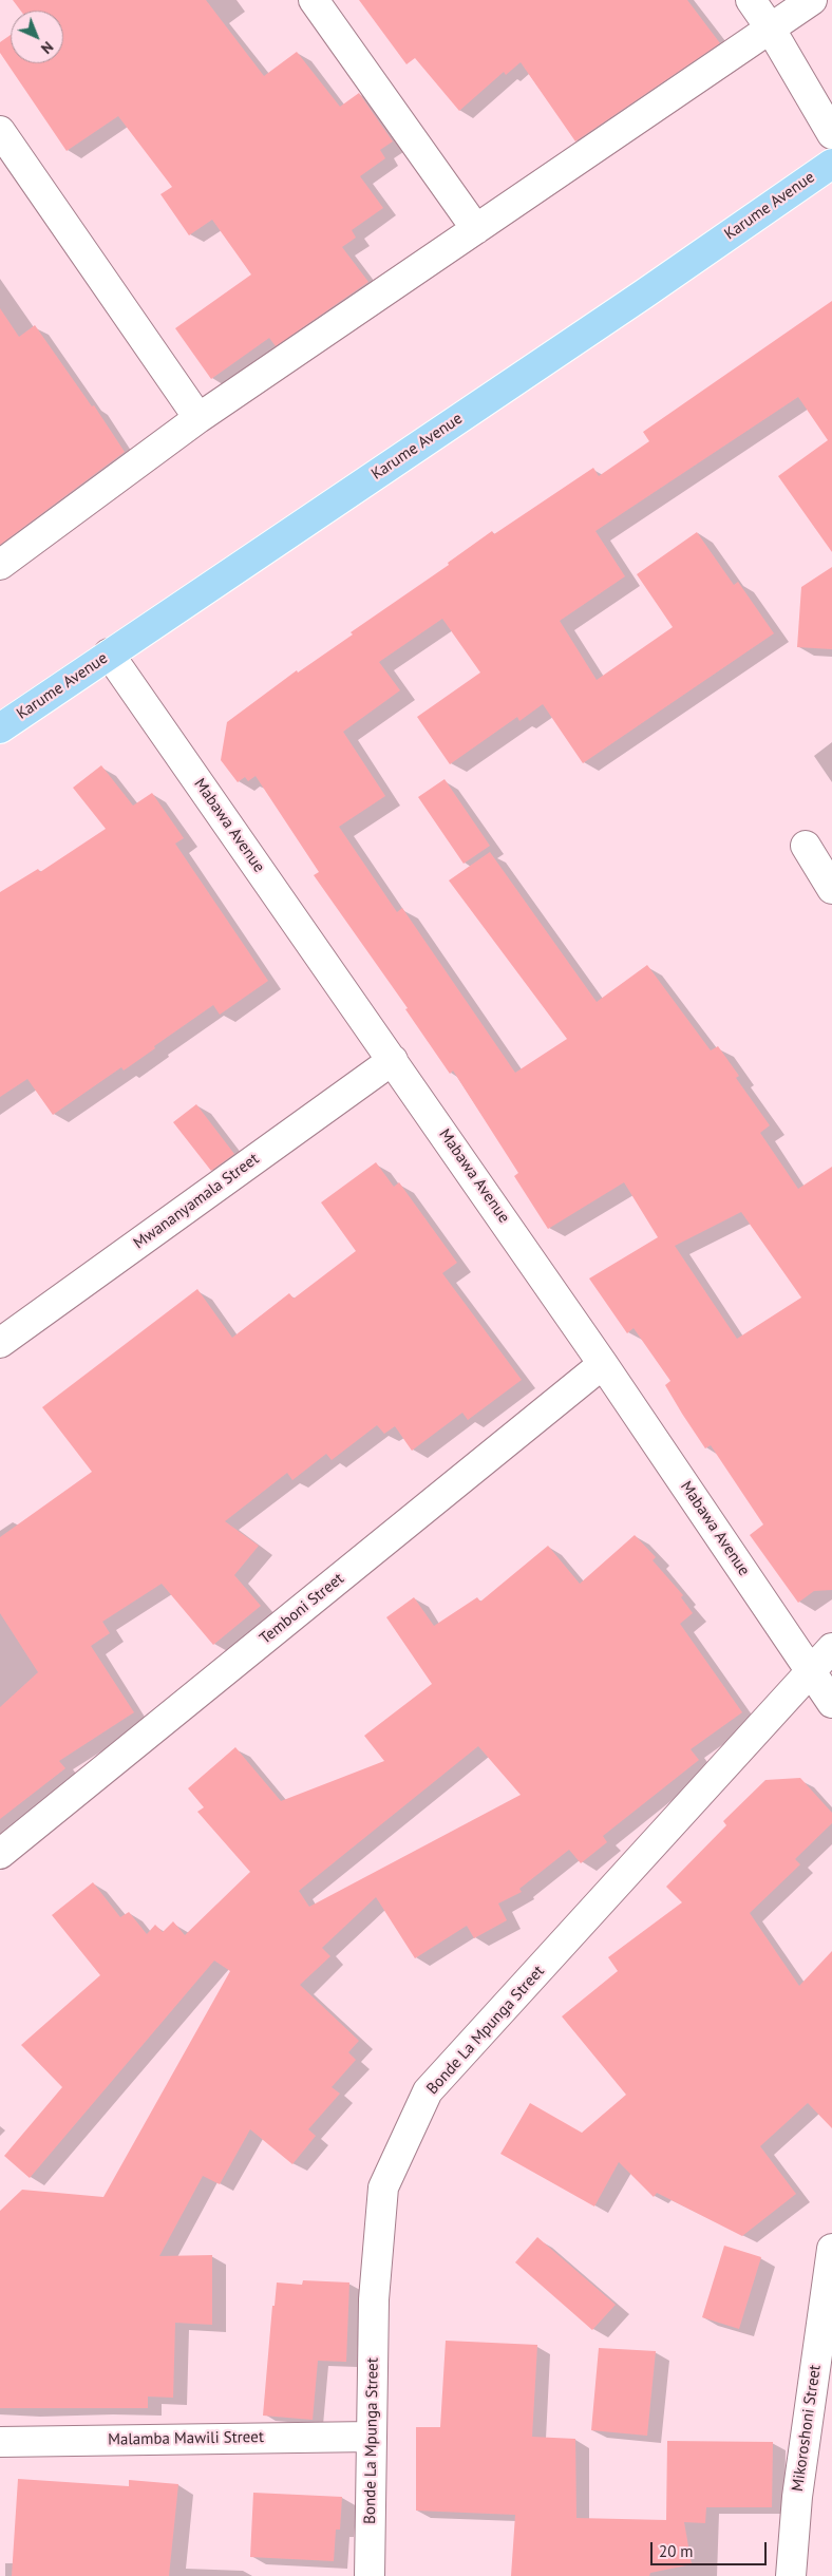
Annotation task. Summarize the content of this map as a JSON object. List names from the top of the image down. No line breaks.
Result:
{"streets":{"main road":["Karume Avenue"],"street":["Mabawa Avenue","Mwananyamala Street","Temboni Street","Bonde La Mpunga Street","Mikoroshoni Street","Malamba Mawili Street"]},"crossings":[["Karume Avenue","Mabawa Avenue"],["Mabawa Avenue","Mwananyamala Street"],["Mabawa Avenue","Temboni Street"],["Mabawa Avenue","Bonde La Mpunga Street"],["Bonde La Mpunga Street","Malamba Mawili Street"]],"scale_bar":"20 m","north":"bottom right"}
